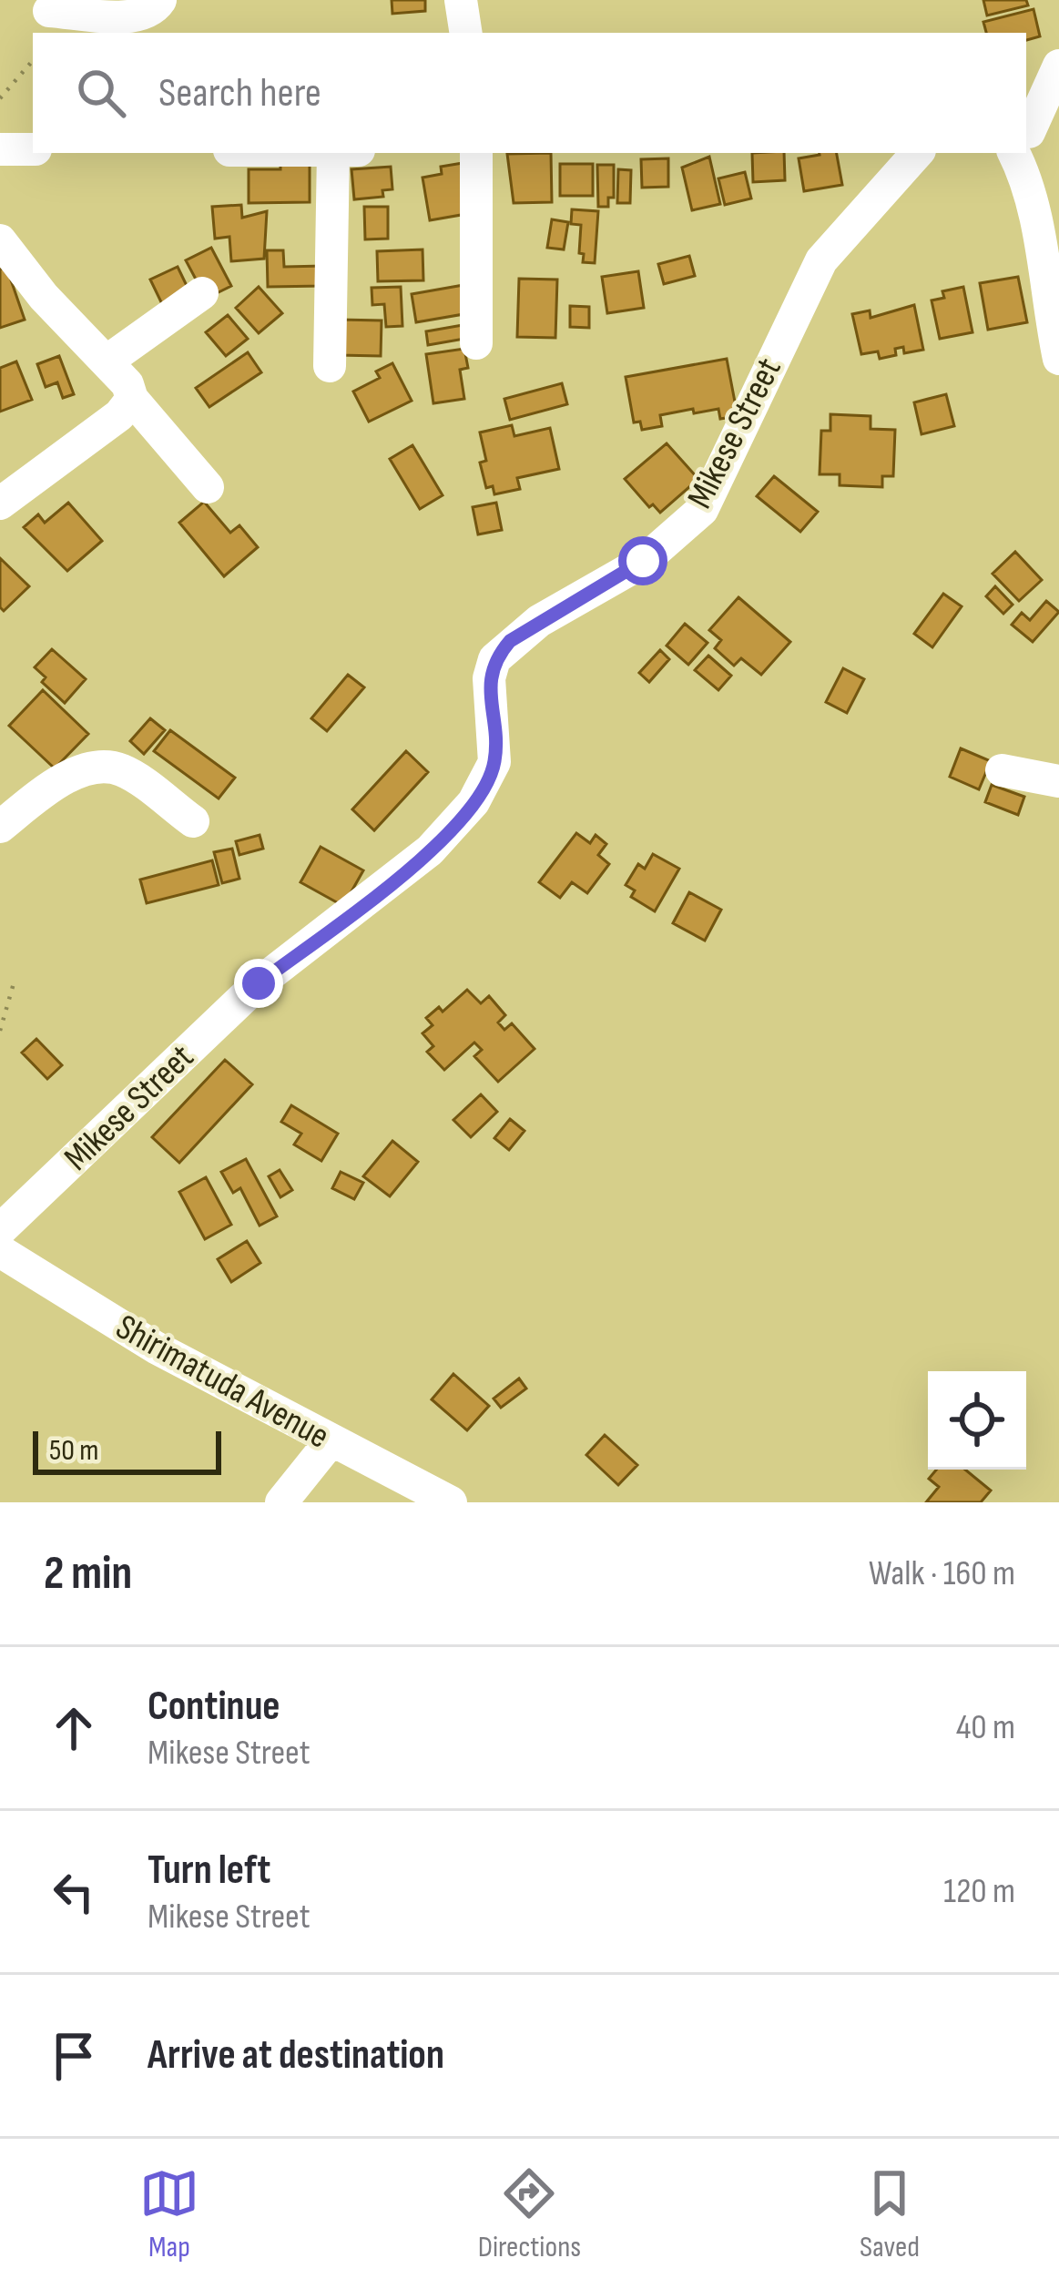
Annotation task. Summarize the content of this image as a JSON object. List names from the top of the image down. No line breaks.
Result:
{"streets":{"street":["Mikese Street","Shirimatuda Avenue"]},"scale_bar":"50 m","page":{"search":"Search here","scale":"50 m","heading":["2 min","Walk · 160 m"],"list":[["Continue","Mikese Street","40 m"],["Turn left","Mikese Street","120 m"],"Arrive at destination"],"nav":["Map","Directions","Saved"]}}
